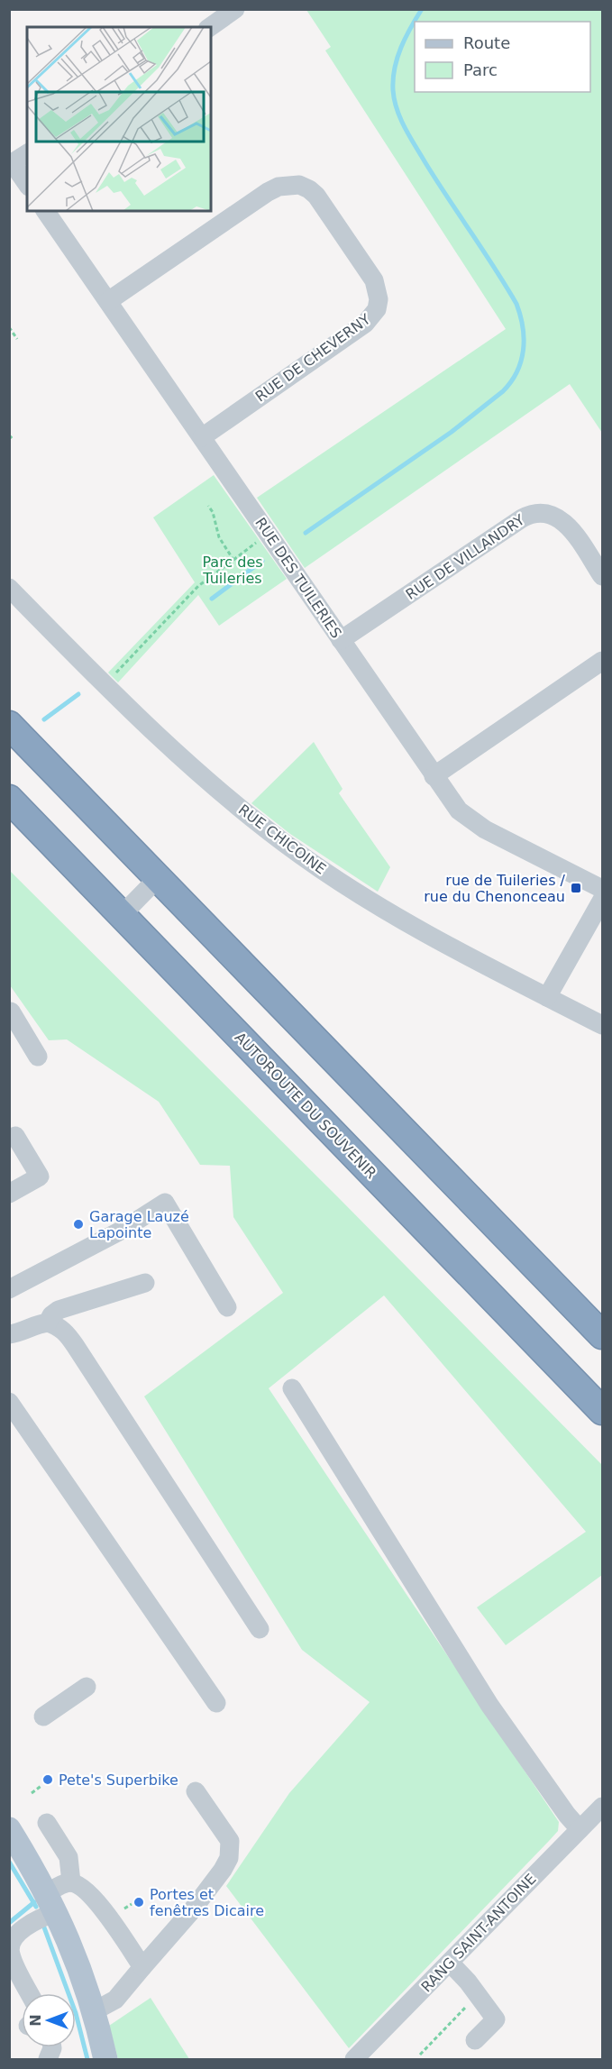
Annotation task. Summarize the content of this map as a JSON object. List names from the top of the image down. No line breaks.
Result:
{"streets":{"highway":["AUTOROUTE DU SOUVENIR"],"street":["RUE DE CHEVERNY","RUE DE VILLANDRY","RUE DES TUILERIES","RUE CHICOINE","RANG SAINT-ANTOINE"]},"crossings":[["RUE DE CHEVERNY","RUE DES TUILERIES"],["RUE DE VILLANDRY","RUE DES TUILERIES"]],"parks":["Parc des Tuileries"],"places":{"transit":["rue de Tuileries / rue du Chenonceau"],"other":["Garage Lauzé Lapointe","Pete's Superbike","Portes et fenêtres Dicaire"]},"legend":["Route","Parc"],"north":"left"}
